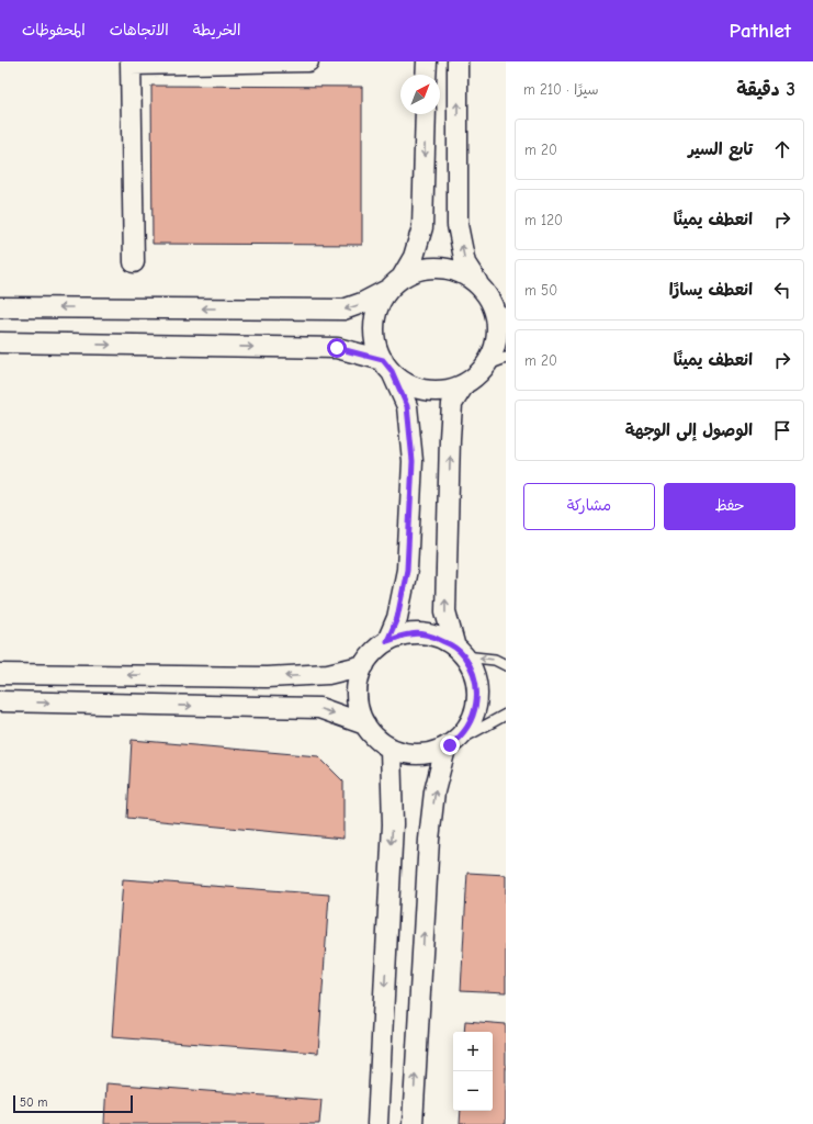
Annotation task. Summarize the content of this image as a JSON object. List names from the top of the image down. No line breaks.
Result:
{"scale_bar":"50 m","north":"top right","page":{"header":"Pathlet","nav":["الخريطة","الاتجاهات","المحفوظات"],"heading":["3 دقيقة","سيرًا · 210 m"],"list":[["تابع السير","20 m"],["انعطف يمينًا","120 m"],["انعطف يسارًا","50 m"],["انعطف يمينًا","20 m"],"الوصول إلى الوجهة"],"buttons":["حفظ","مشاركة"],"map_buttons":["+","−"],"scale":"50 m"}}
